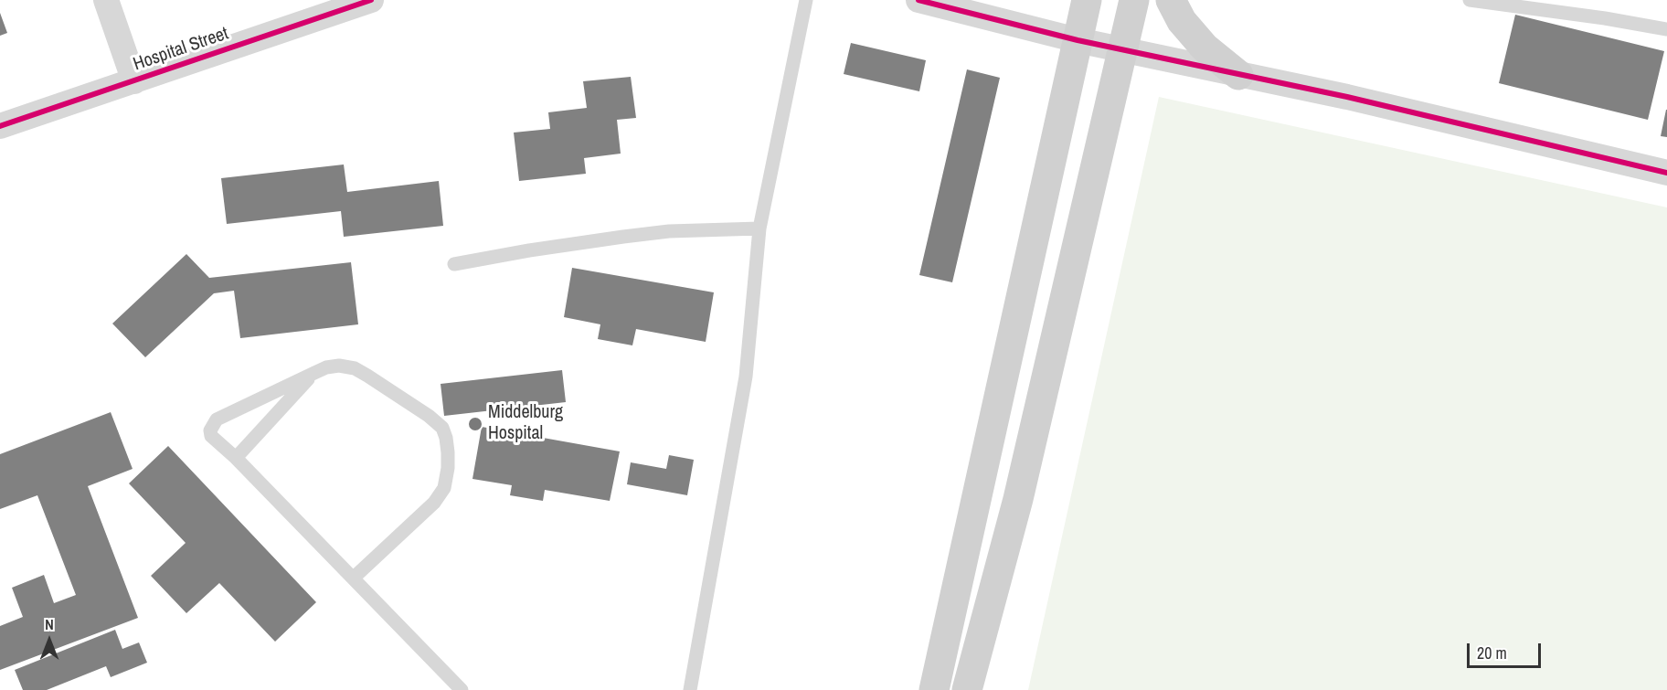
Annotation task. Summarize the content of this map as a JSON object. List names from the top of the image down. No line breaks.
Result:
{"streets":{"street":["Hospital Street"]},"places":["Middelburg Hospital"],"scale_bar":"20 m","north":"top"}
